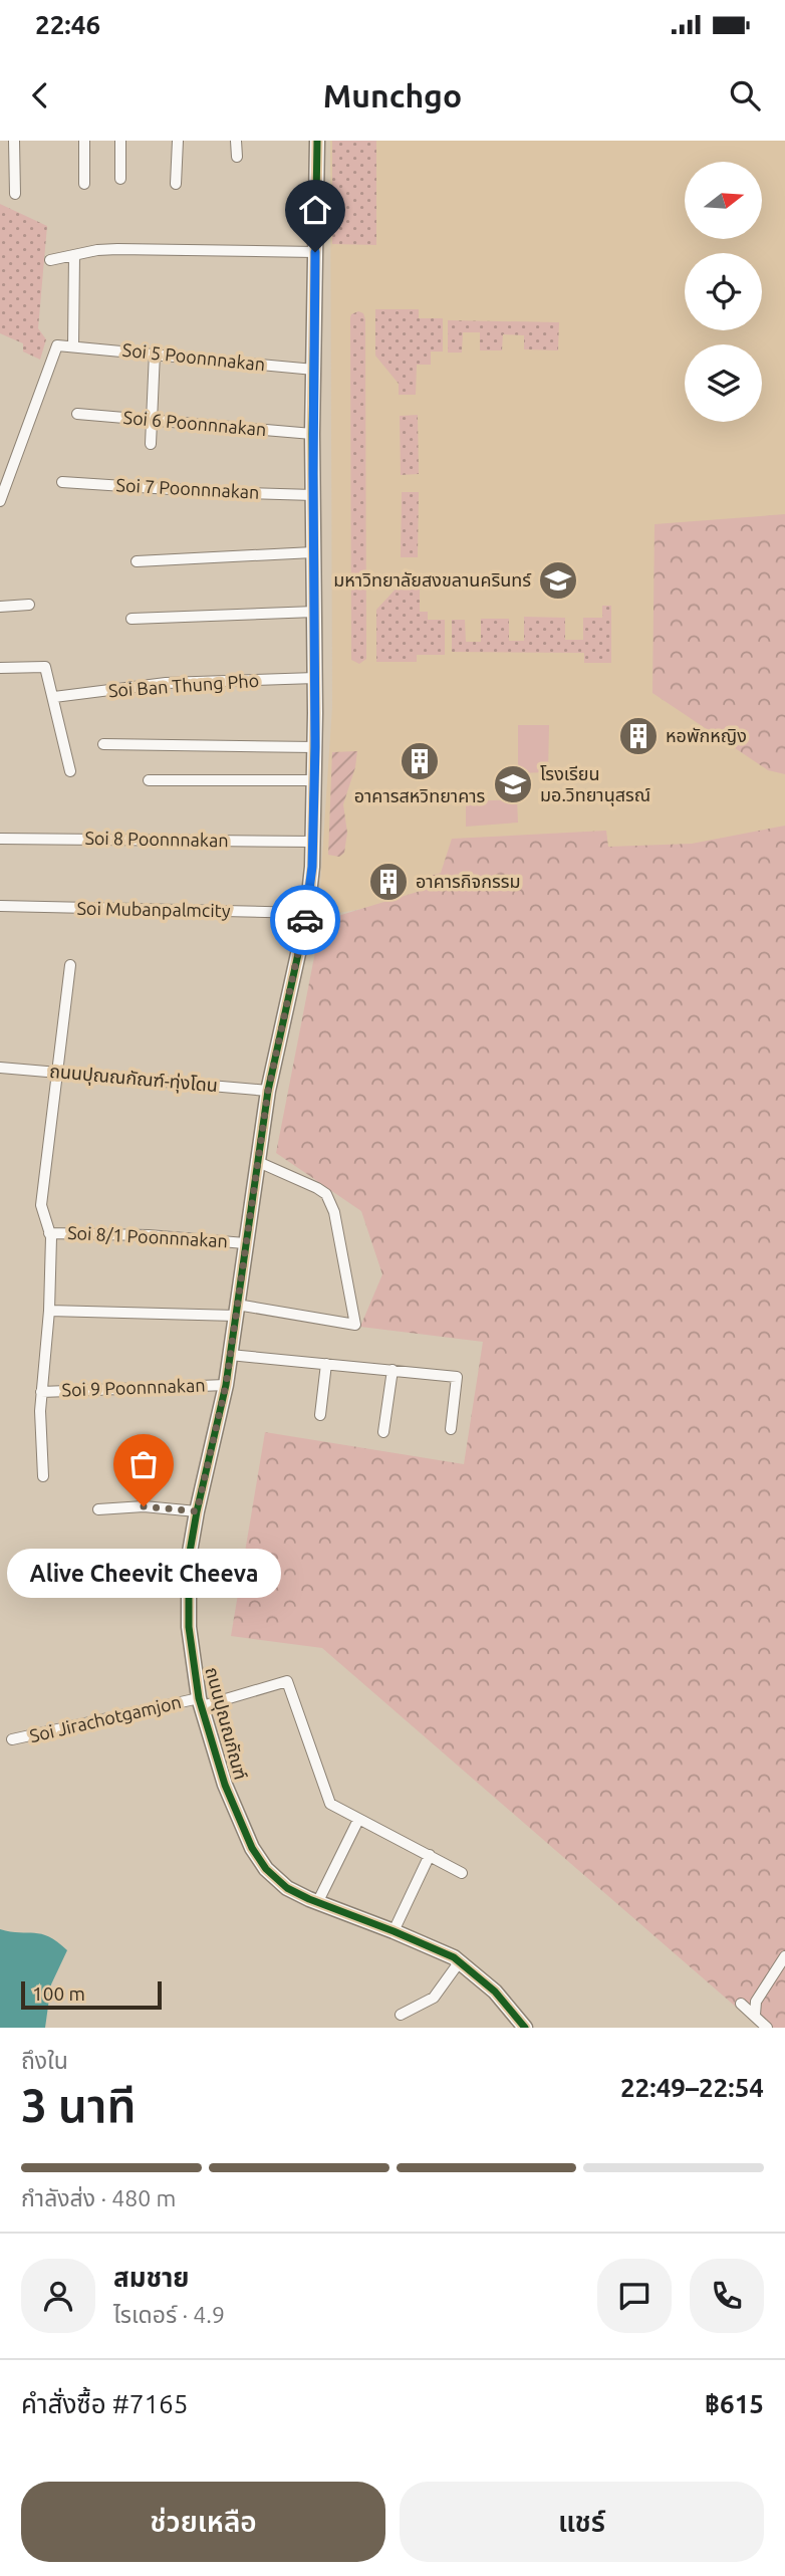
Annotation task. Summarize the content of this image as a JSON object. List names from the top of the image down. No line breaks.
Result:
{"streets":{"street":["Soi 5 Poonnnakan","Soi 6 Poonnnakan","Soi 7 Poonnnakan","Soi Ban Thung Pho","Soi 8 Poonnnakan","Soi Mubanpalmcity","ถนนปุณณกัณฑ์-ทุ่งโดน","Soi 8/1 Poonnnakan","Soi 9 Poonnnakan","Soi Jirachotgamjon","ถนนปุณณกัณฑ์"]},"crossings":[["Soi 5 Poonnnakan","ถนนปุณณกัณฑ์"],["Soi 6 Poonnnakan","ถนนปุณณกัณฑ์"],["Soi 7 Poonnnakan","ถนนปุณณกัณฑ์"],["Soi Ban Thung Pho","ถนนปุณณกัณฑ์"],["Soi 8 Poonnnakan","ถนนปุณณกัณฑ์"],["Soi Mubanpalmcity","ถนนปุณณกัณฑ์"],["ถนนปุณณกัณฑ์-ทุ่งโดน","ถนนปุณณกัณฑ์"],["Soi 8/1 Poonnnakan","ถนนปุณณกัณฑ์"],["Soi 9 Poonnnakan","ถนนปุณณกัณฑ์"],["Soi Jirachotgamjon","ถนนปุณณกัณฑ์"]],"places":{"school or university":["มหาวิทยาลัยสงขลานครินทร์","โรงเรียน มอ.วิทยานุสรณ์"],"building":["หอพักหญิง","อาคารสหวิทยาคาร","อาคารกิจกรรม"],"other":["Alive Cheevit Cheeva"]},"scale_bar":"100 m","north":"right","page":{"status":"22:46","header":"Munchgo","bubble":"Alive Cheevit Cheeva","scale":"100 m","heading":["3 นาที","ถึงใน","22:49–22:54"],"panel":["สมชาย","ไรเดอร์ · 4.9","คำสั่งซื้อ #7165","฿615"],"bar":"กำลังส่ง · 480 m","buttons":["ช่วยเหลือ","แชร์"]}}
